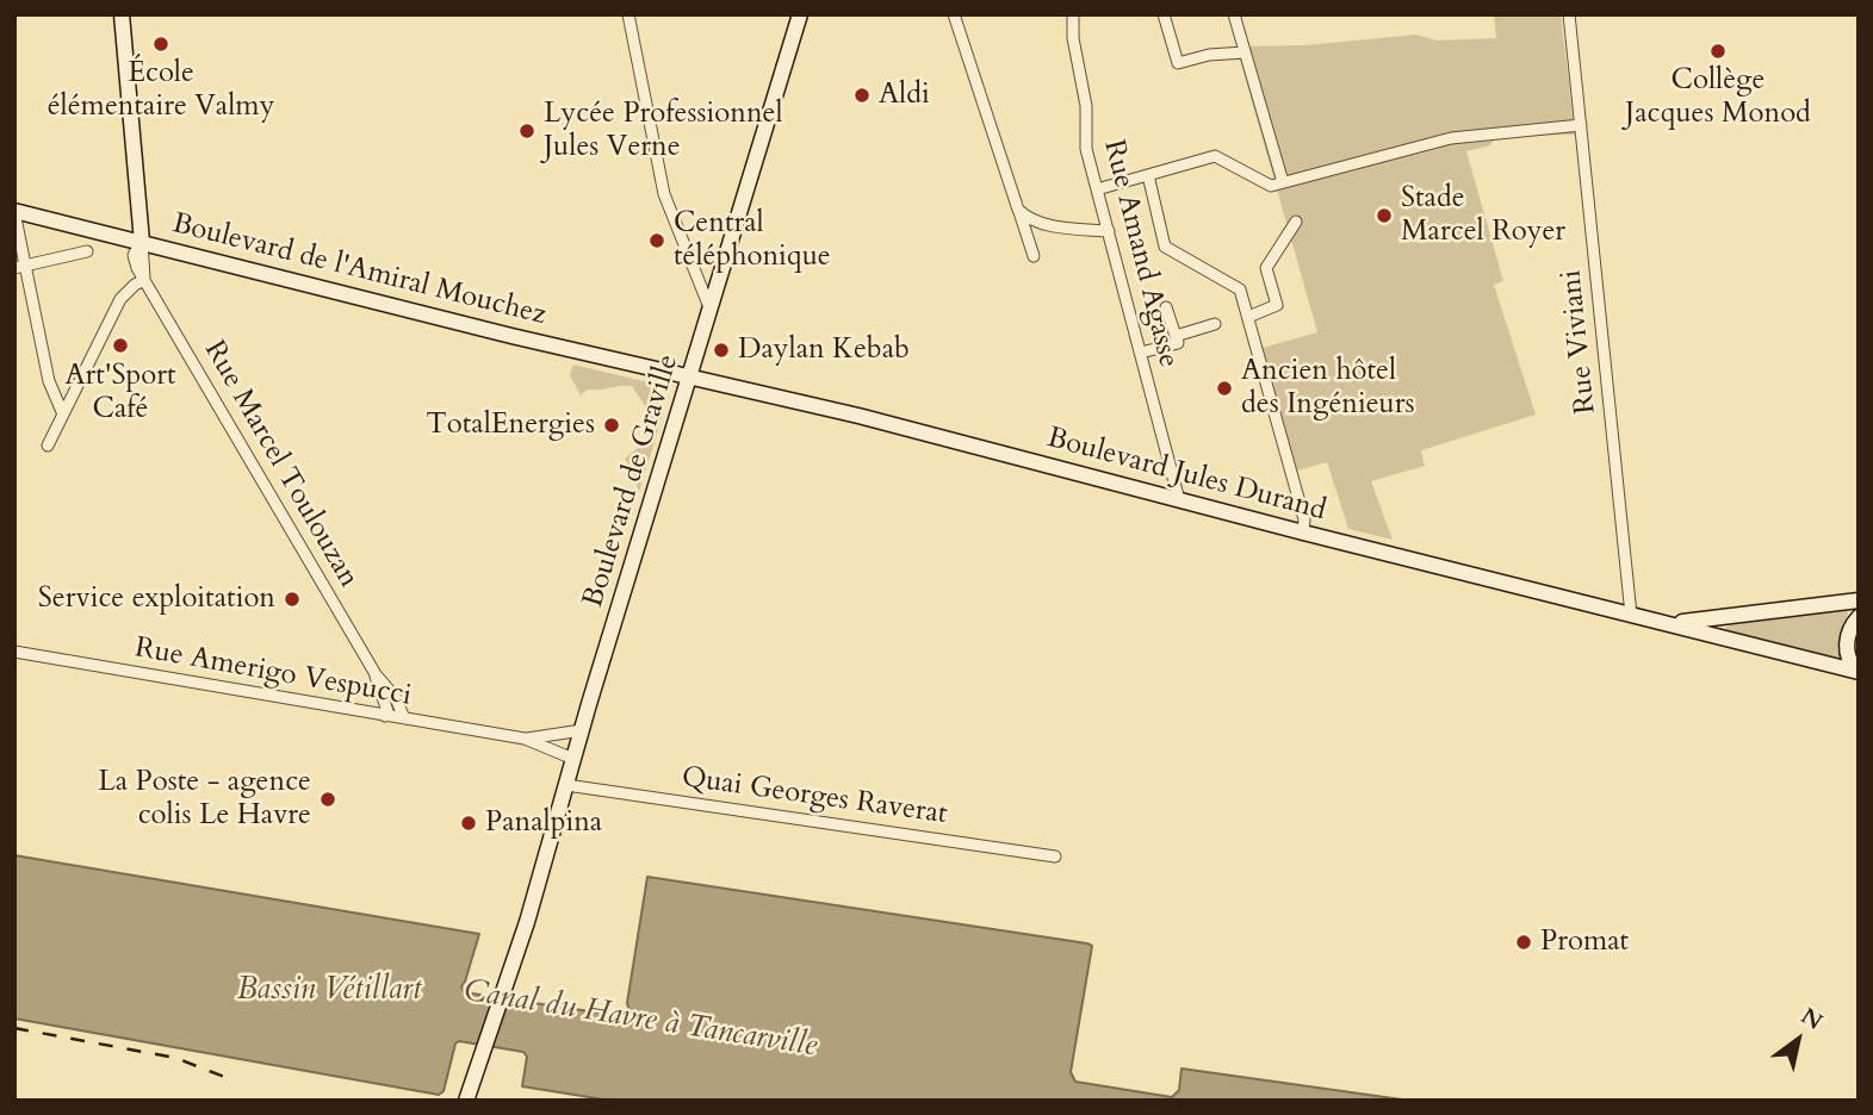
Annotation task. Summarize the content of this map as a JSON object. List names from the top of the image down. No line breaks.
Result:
{"streets":{"main road":["Boulevard de l'Amiral Mouchez","Boulevard Jules Durand","Boulevard de Graville"],"street":["Rue Amand Agasse","Rue Viviani","Rue Marcel Toulouzan","Rue Amerigo Vespucci","Quai Georges Raverat"]},"crossings":[["Rue Amand Agasse","Boulevard Jules Durand"],["Boulevard de l'Amiral Mouchez","Rue Marcel Toulouzan"],["Boulevard de l'Amiral Mouchez","Boulevard Jules Durand"],["Boulevard de l'Amiral Mouchez","Boulevard de Graville"],["Rue Viviani","Boulevard Jules Durand"],["Rue Marcel Toulouzan","Rue Amerigo Vespucci"],["Boulevard Jules Durand","Boulevard de Graville"],["Boulevard de Graville","Rue Amerigo Vespucci"],["Boulevard de Graville","Quai Georges Raverat"]],"water":["Bassin Vétillart","Canal du Havre à Tancarville"],"places":["École élémentaire Valmy","Collège Jacques Monod","Aldi","Lycée Professionnel Jules Verne","Stade Marcel Royer","Central téléphonique","Art'Sport Café","Daylan Kebab","Ancien hôtel des Ingénieurs","TotalEnergies","Service exploitation","La Poste - agence colis Le Havre","Panalpina","Promat"],"north":"top right"}
